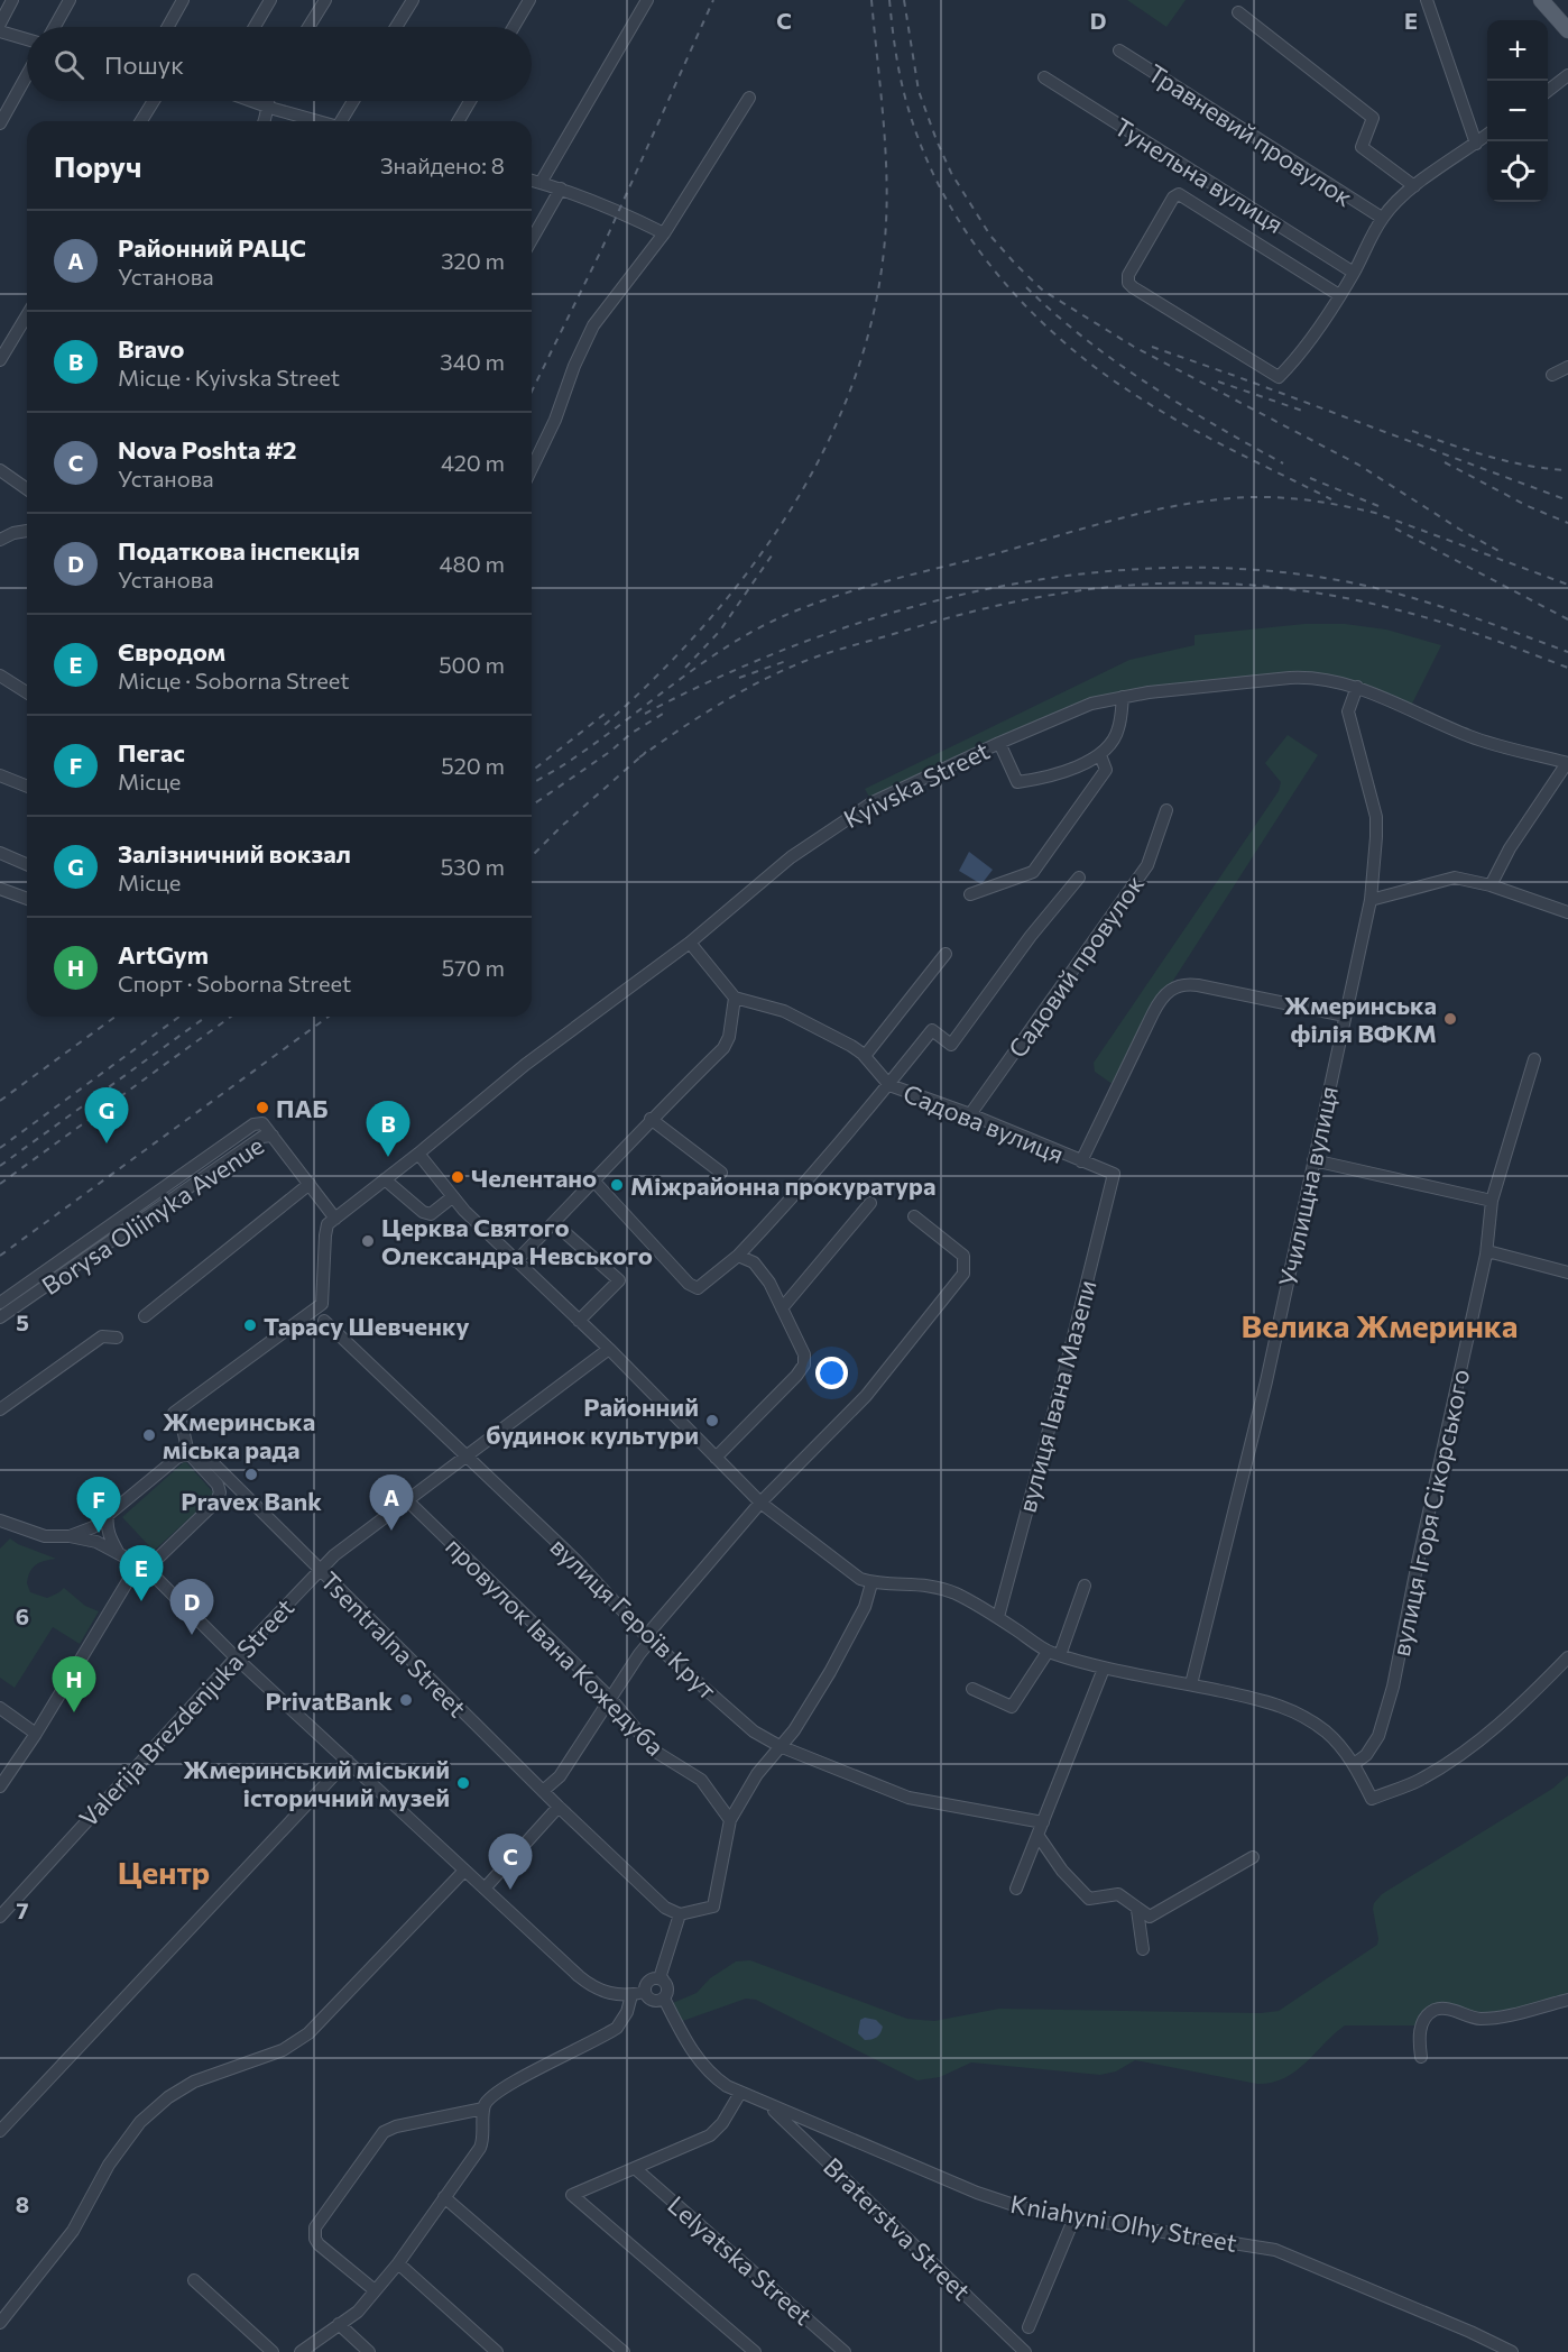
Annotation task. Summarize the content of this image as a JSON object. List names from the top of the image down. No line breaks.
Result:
{"streets":{"street":["Травневий провулок","Тунельна вулиця","Kyivska Street","Садовий провулок","Садова вулиця","Училищна вулиця","Borysa Oliinyka Avenue","вулиця Івана Мазепи","вулиця Ігоря Сікорського","вулиця Героїв Крут","Tsentralna Street","провулок Івана Кожедуба","Valerija Brezdenjuka Street","Kniahyni Olhy Street","Braterstva Street","Lelyatska Street"]},"crossings":[["Kyivska Street","Училищна вулиця"],["Садовий провулок","Садова вулиця"],["Садова вулиця","вулиця Івана Мазепи"],["вулиця Героїв Крут","Valerija Brezdenjuka Street"],["Tsentralna Street","Valerija Brezdenjuka Street"],["провулок Івана Кожедуба","Valerija Brezdenjuka Street"],["Kniahyni Olhy Street","Braterstva Street"]],"districts":["Велика Жмеринка","Центр"],"places":["Жмеринська філія ВФКМ","ПАБ","Челентано","Міжрайонна прокуратура","Церква Святого Олександра Невського","Тарасу Шевченку","Районний будинок культури","Жмеринська міська рада","Pravex Bank","PrivatBank","Жмеринський міський історичний музей"],"page":{"map_buttons":["+","−"],"search":"Пошук","heading":["Поруч","Знайдено: 8"],"list":[{"mark":"A","name":"Районний РАЦС","note":"Установа","value":"320 m"},{"mark":"B","name":"Bravo","note":"Місце · Kyivska Street","value":"340 m"},{"mark":"C","name":"Nova Poshta #2","note":"Установа","value":"420 m"},{"mark":"D","name":"Податкова інспекція","note":"Установа","value":"480 m"},{"mark":"E","name":"Євродом","note":"Місце · Soborna Street","value":"500 m"},{"mark":"F","name":"Пегас","note":"Місце","value":"520 m"},{"mark":"G","name":"Залізничний вокзал","note":"Місце","value":"530 m"},{"mark":"H","name":"ArtGym","note":"Спорт · Soborna Street","value":"570 m"}],"pins":["G","B","A","F","E","D","H","C"]},"grid":{"columns":["C","D","E"],"rows":["5","6","7","8"]}}
